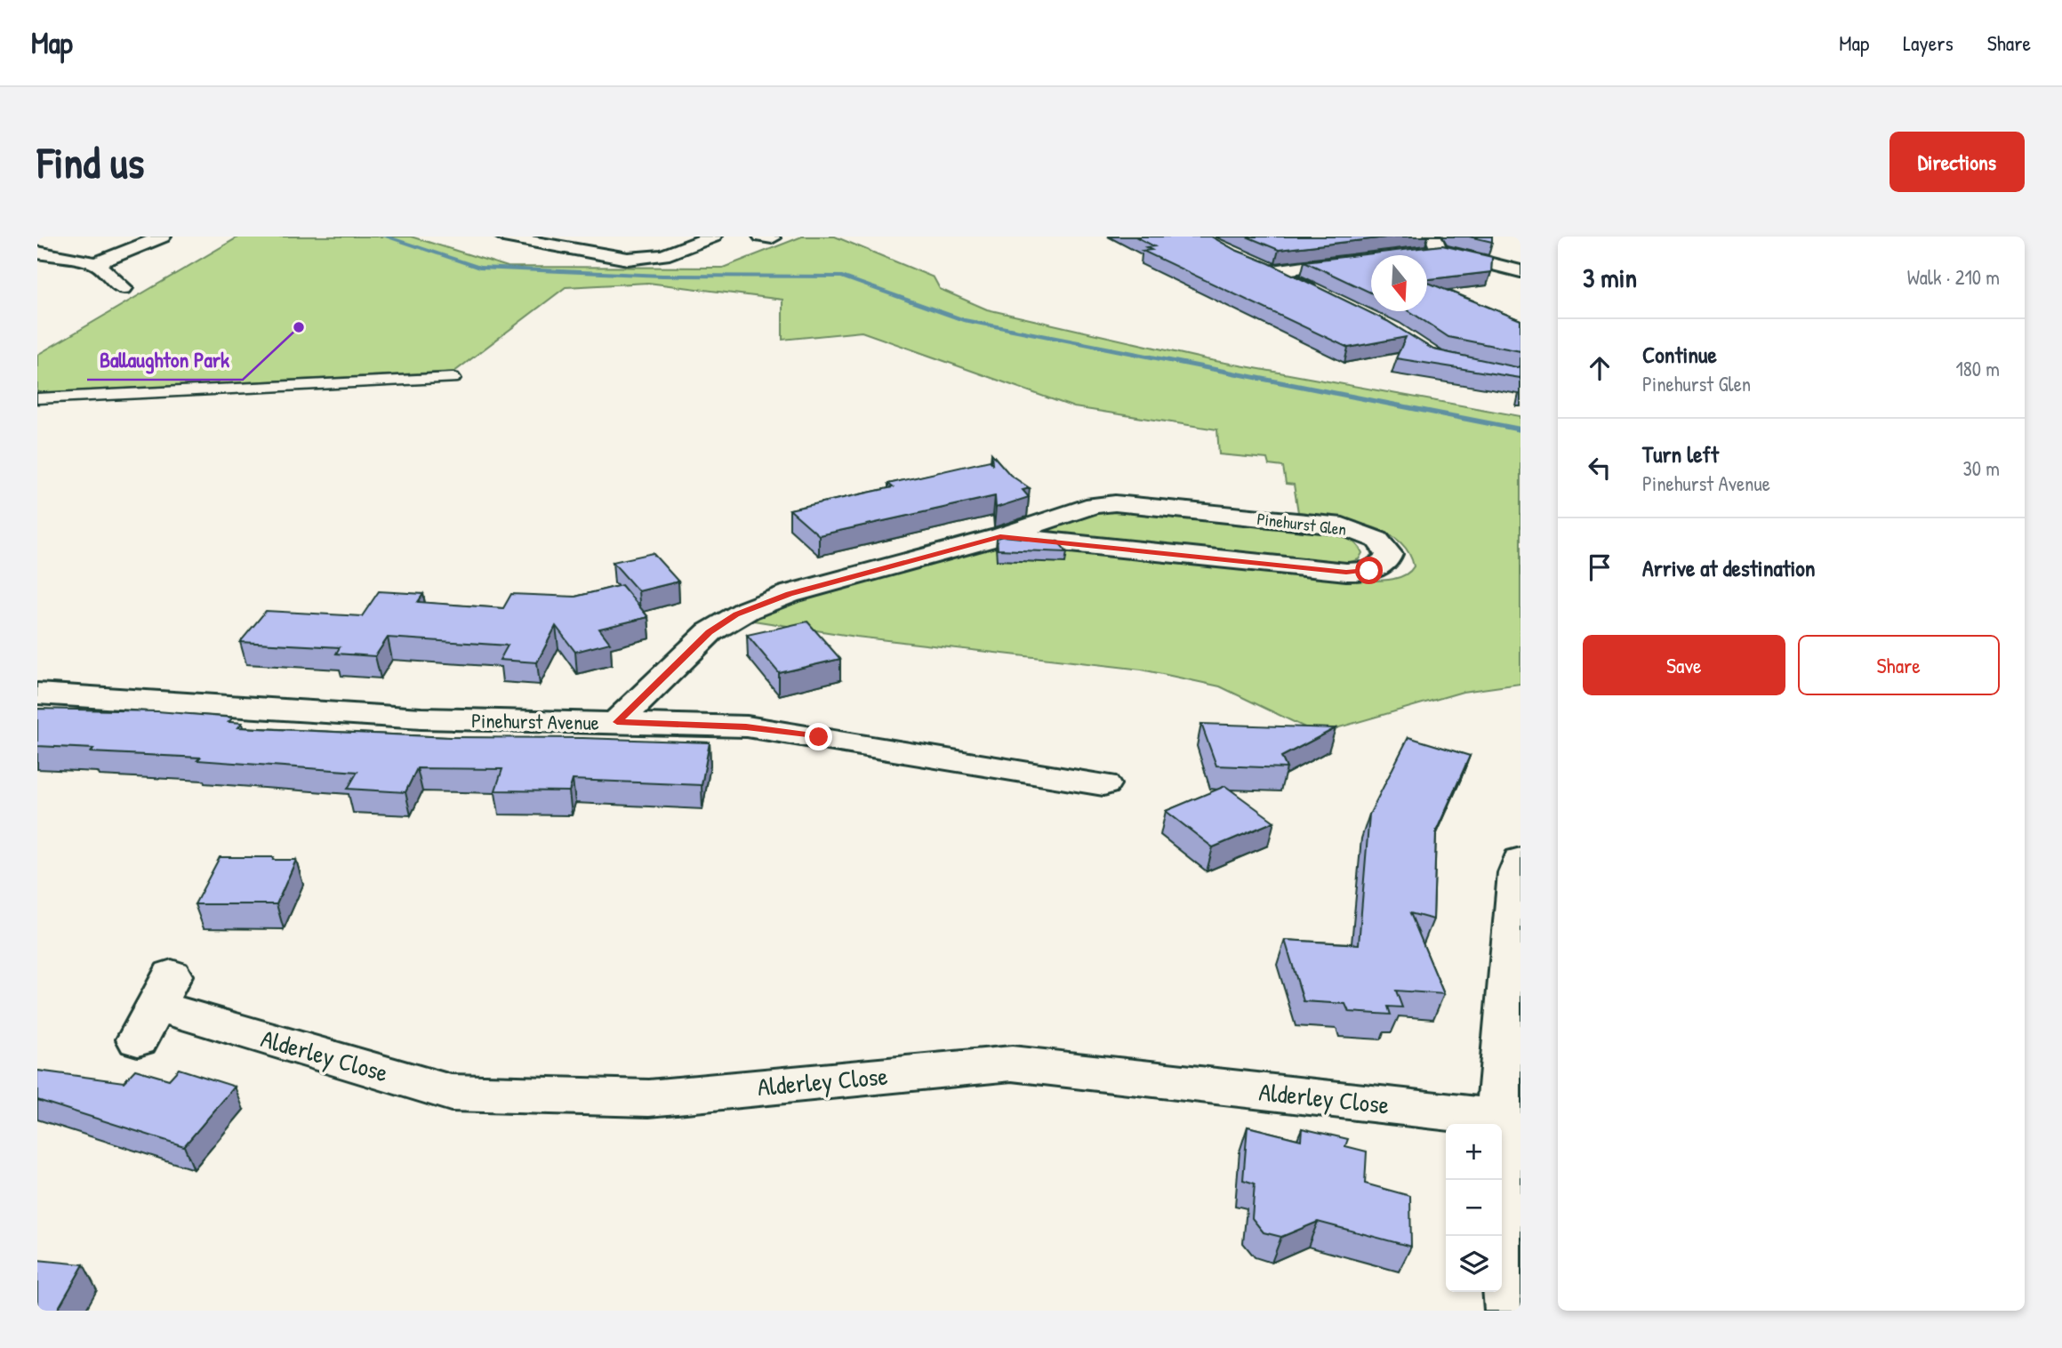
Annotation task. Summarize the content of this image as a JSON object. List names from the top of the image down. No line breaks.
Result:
{"streets":{"street":["Pinehurst Glen","Pinehurst Avenue","Alderley Close"]},"crossings":[["Pinehurst Glen","Pinehurst Avenue"]],"places":["Ballaughton Park"],"north":"bottom","page":{"header":"Map","nav":["Map","Layers","Share"],"buttons":["Directions",["Save","Share"]],"title":"Find us","heading":["3 min","Walk · 210 m"],"list":[["Continue","Pinehurst Glen","180 m"],["Turn left","Pinehurst Avenue","30 m"],"Arrive at destination"],"map_buttons":["+","−"]}}
